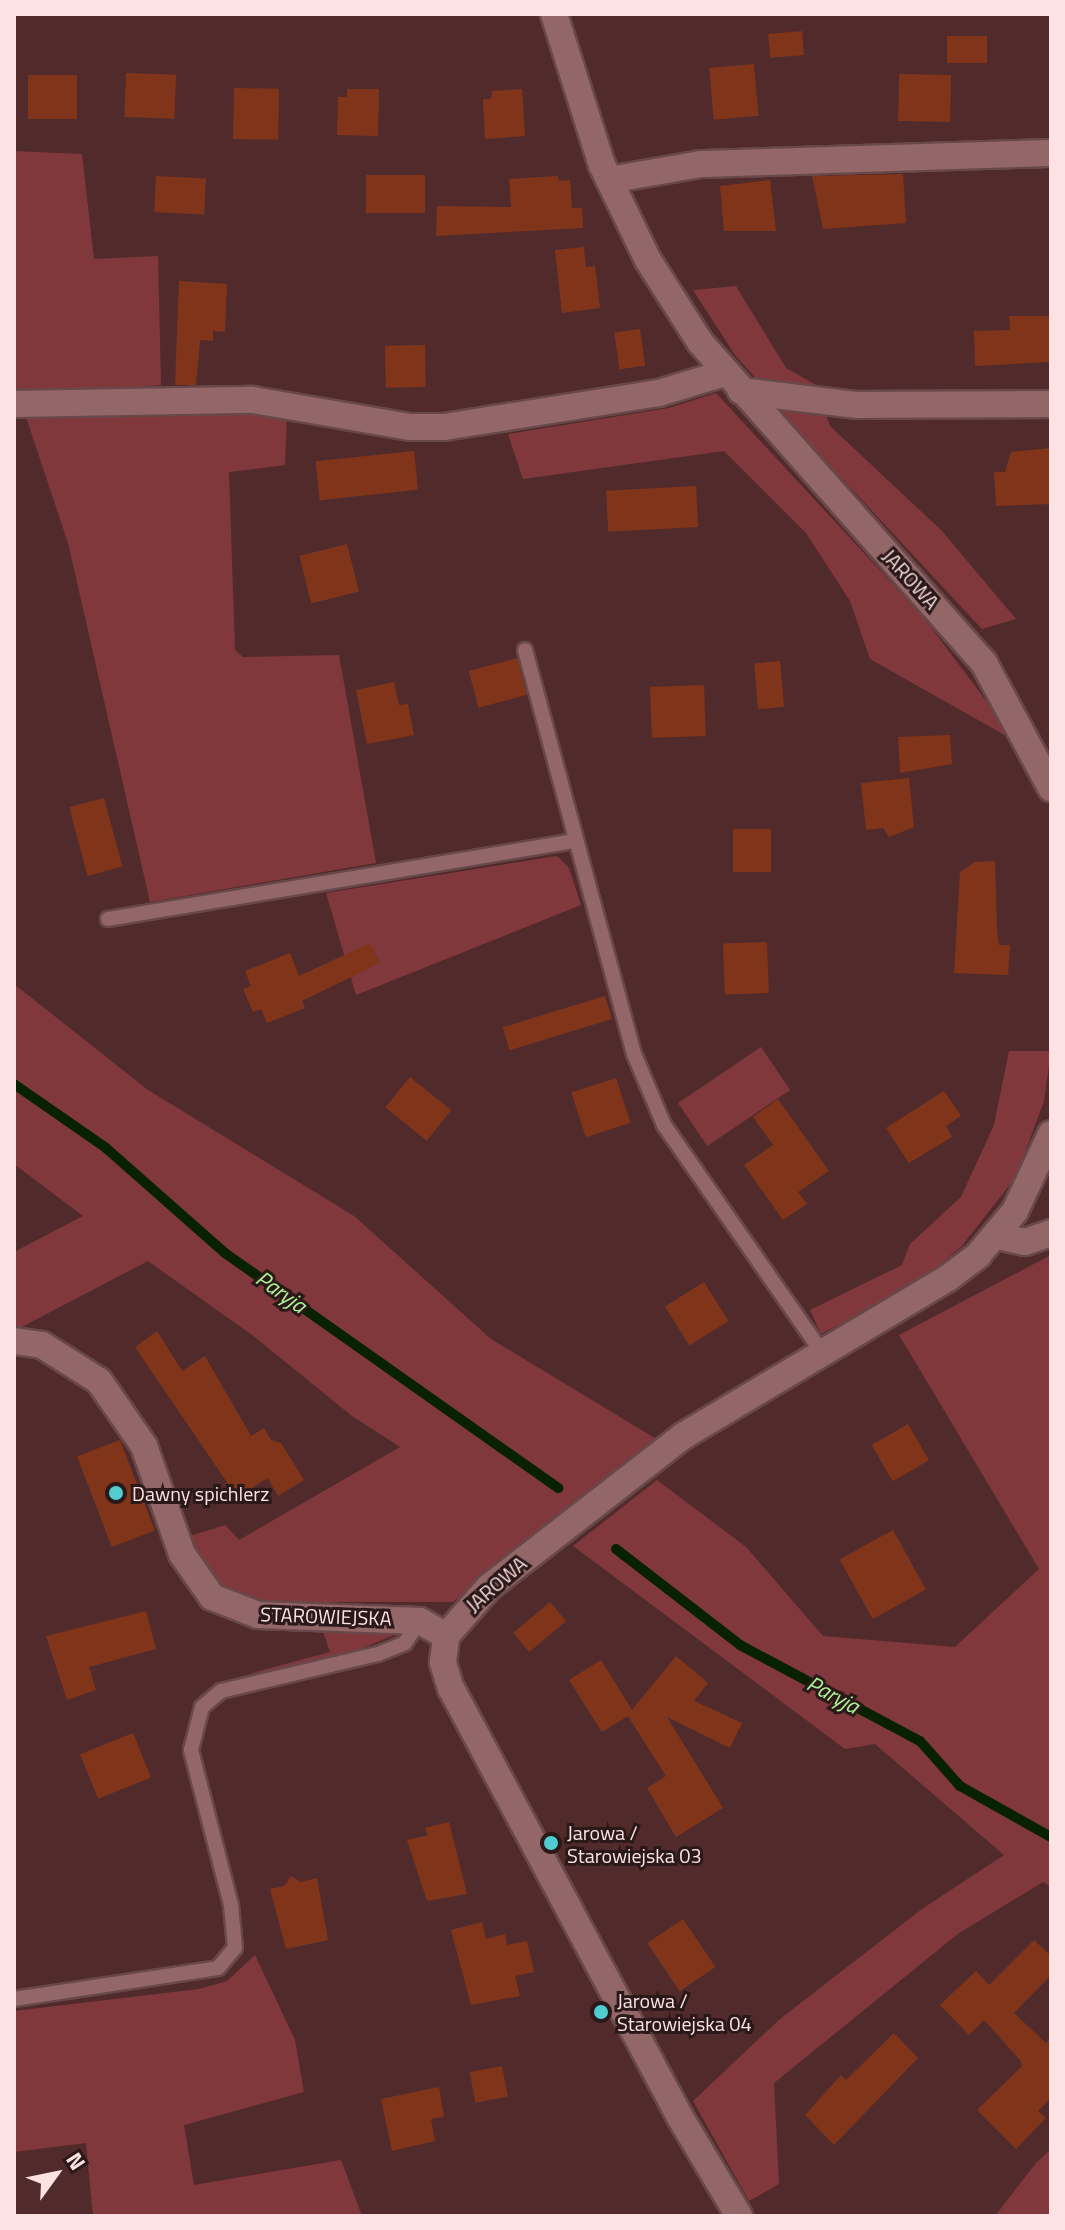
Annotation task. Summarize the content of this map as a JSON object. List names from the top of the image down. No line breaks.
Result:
{"streets":{"street":["JAROWA","STAROWIEJSKA"]},"crossings":[["JAROWA","STAROWIEJSKA"]],"water":["Paryja"],"places":["Dawny spichlerz","Jarowa / Starowiejska 03","Jarowa / Starowiejska 04"],"north":"top right"}
